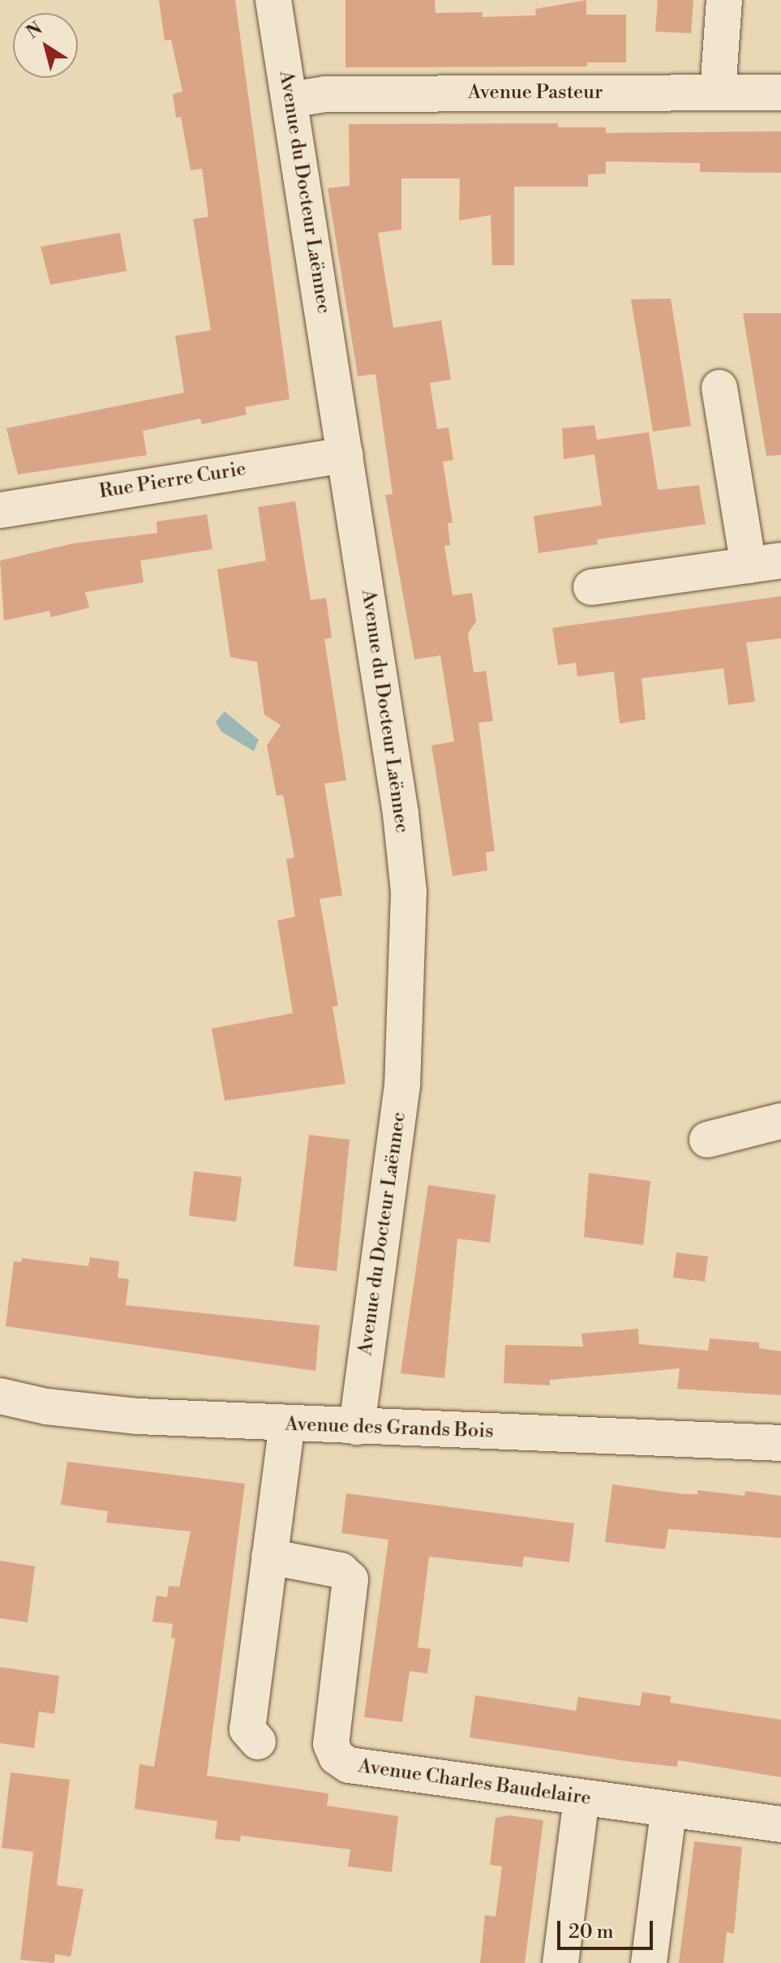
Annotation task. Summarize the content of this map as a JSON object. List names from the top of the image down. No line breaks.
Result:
{"streets":{"street":["Avenue Pasteur","Avenue du Docteur Laënnec","Rue Pierre Curie","Avenue des Grands Bois","Avenue Charles Baudelaire"]},"crossings":[["Avenue Pasteur","Avenue du Docteur Laënnec"],["Avenue du Docteur Laënnec","Rue Pierre Curie"],["Avenue du Docteur Laënnec","Avenue des Grands Bois"]],"scale_bar":"20 m","north":"top left"}
